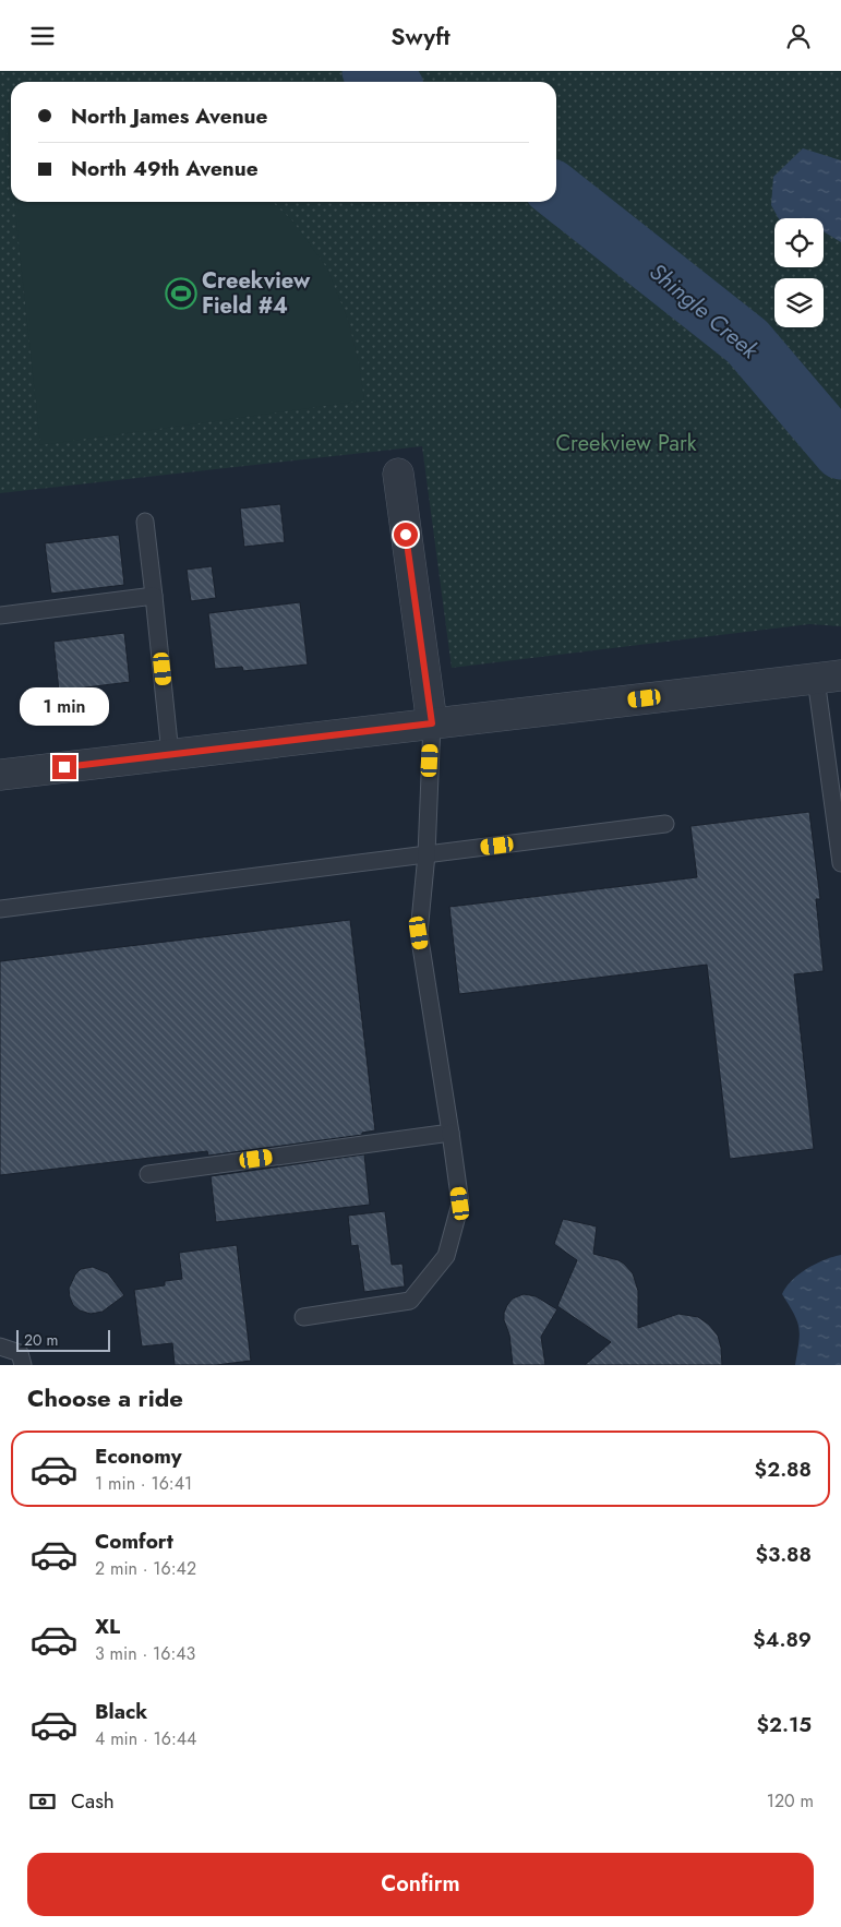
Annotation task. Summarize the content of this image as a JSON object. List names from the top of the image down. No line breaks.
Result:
{"water":["Shingle Creek"],"parks":["Creekview Park"],"places":{"sports":["Creekview Field #4"]},"scale_bar":"20 m","page":{"header":"Swyft","banner":["North James Avenue","North 49th Avenue"],"bubble":"1 min","scale":"20 m","heading":"Choose a ride","list":[{"name":"Economy","note":"1 min · 16:41","value":"$2.88"},{"name":"Comfort","note":"2 min · 16:42","value":"$3.88"},{"name":"XL","note":"3 min · 16:43","value":"$4.89"},{"name":"Black","note":"4 min · 16:44","value":"$2.15"}],"pay":["Cash","120 m"],"buttons":"Confirm"}}
